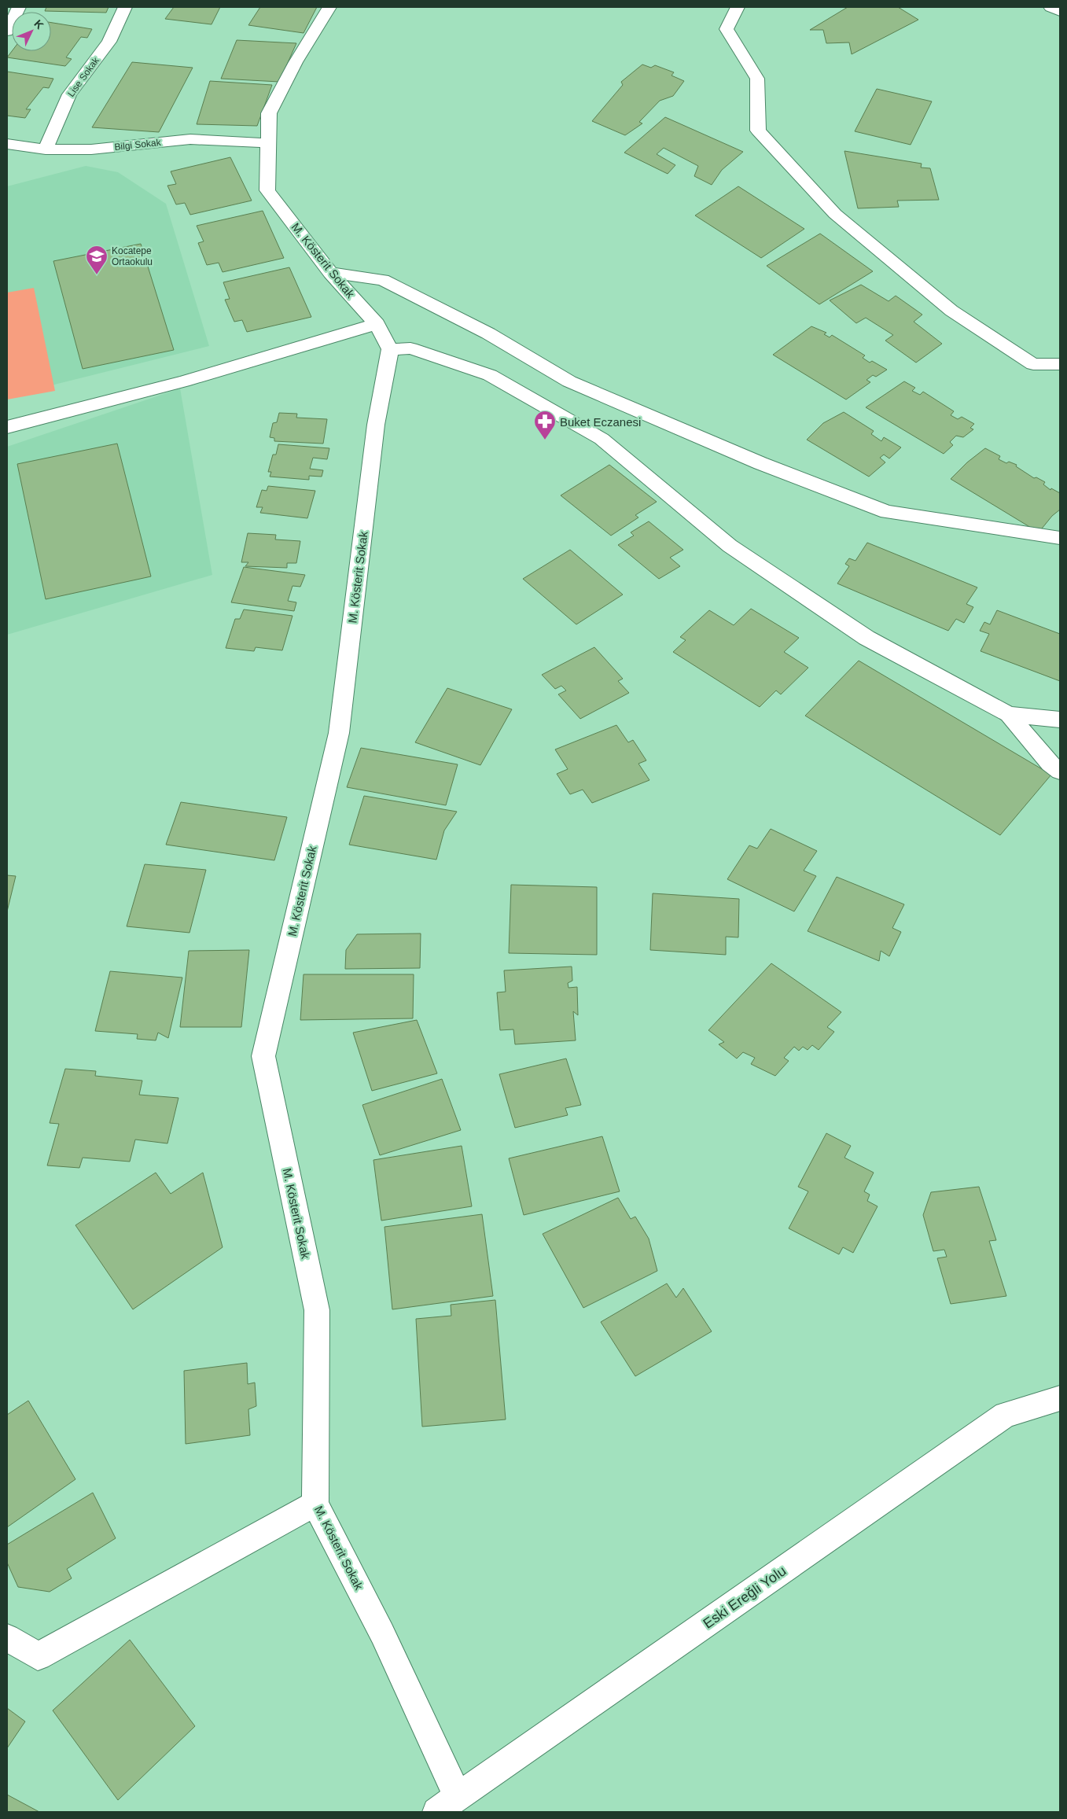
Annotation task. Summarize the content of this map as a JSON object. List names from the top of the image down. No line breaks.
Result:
{"streets":{"main road":["Lise Sokak","Bilgi Sokak","M. Kösterit Sokak","Eski Ereğli Yolu"]},"crossings":[["Lise Sokak","Bilgi Sokak"],["Bilgi Sokak","M. Kösterit Sokak"],["M. Kösterit Sokak","Eski Ereğli Yolu"]],"places":{"school or university":["Kocatepe Ortaokulu"],"pharmacy":["Buket Eczanesi"]},"north":"top right"}
